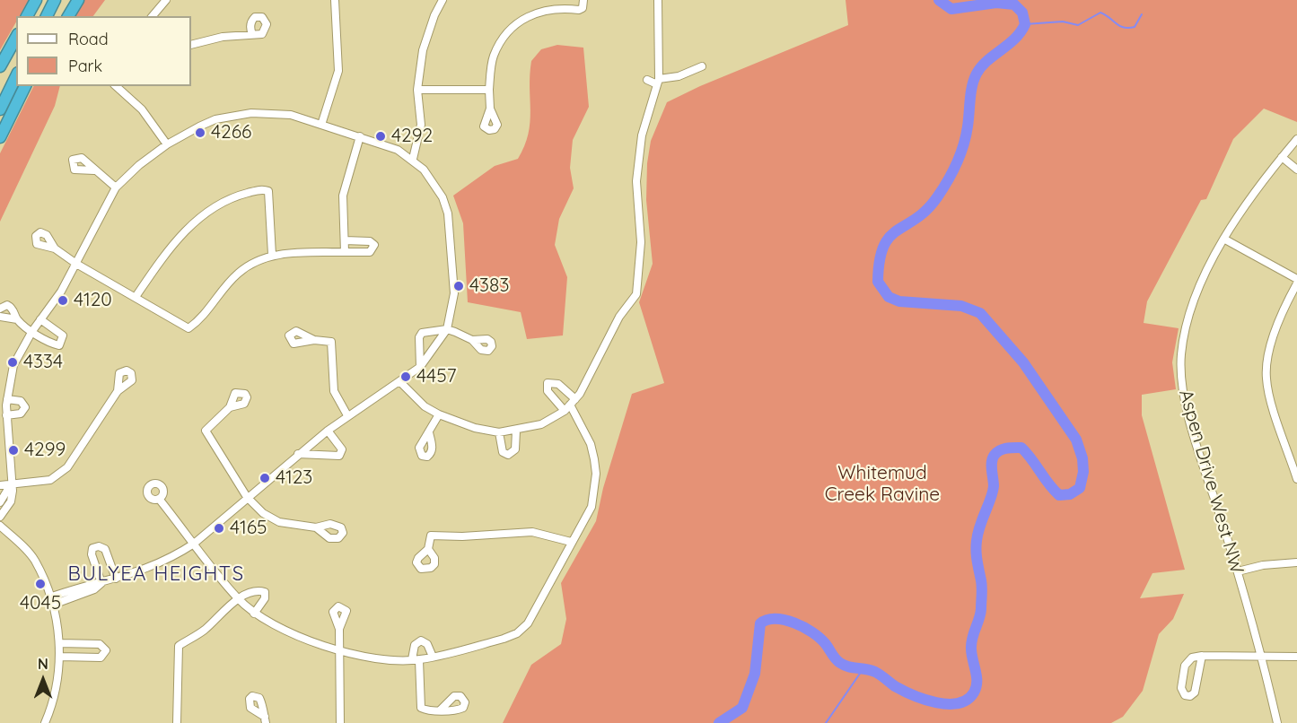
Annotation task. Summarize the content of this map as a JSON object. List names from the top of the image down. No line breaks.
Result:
{"streets":{"street":["Aspen Drive West NW"]},"districts":["BULYEA HEIGHTS"],"parks":["Whitemud Creek Ravine"],"places":["4266","4292","4383","4120","4334","4457","4299","4123","4165","4045"],"legend":["Road","Park"],"north":"top"}
